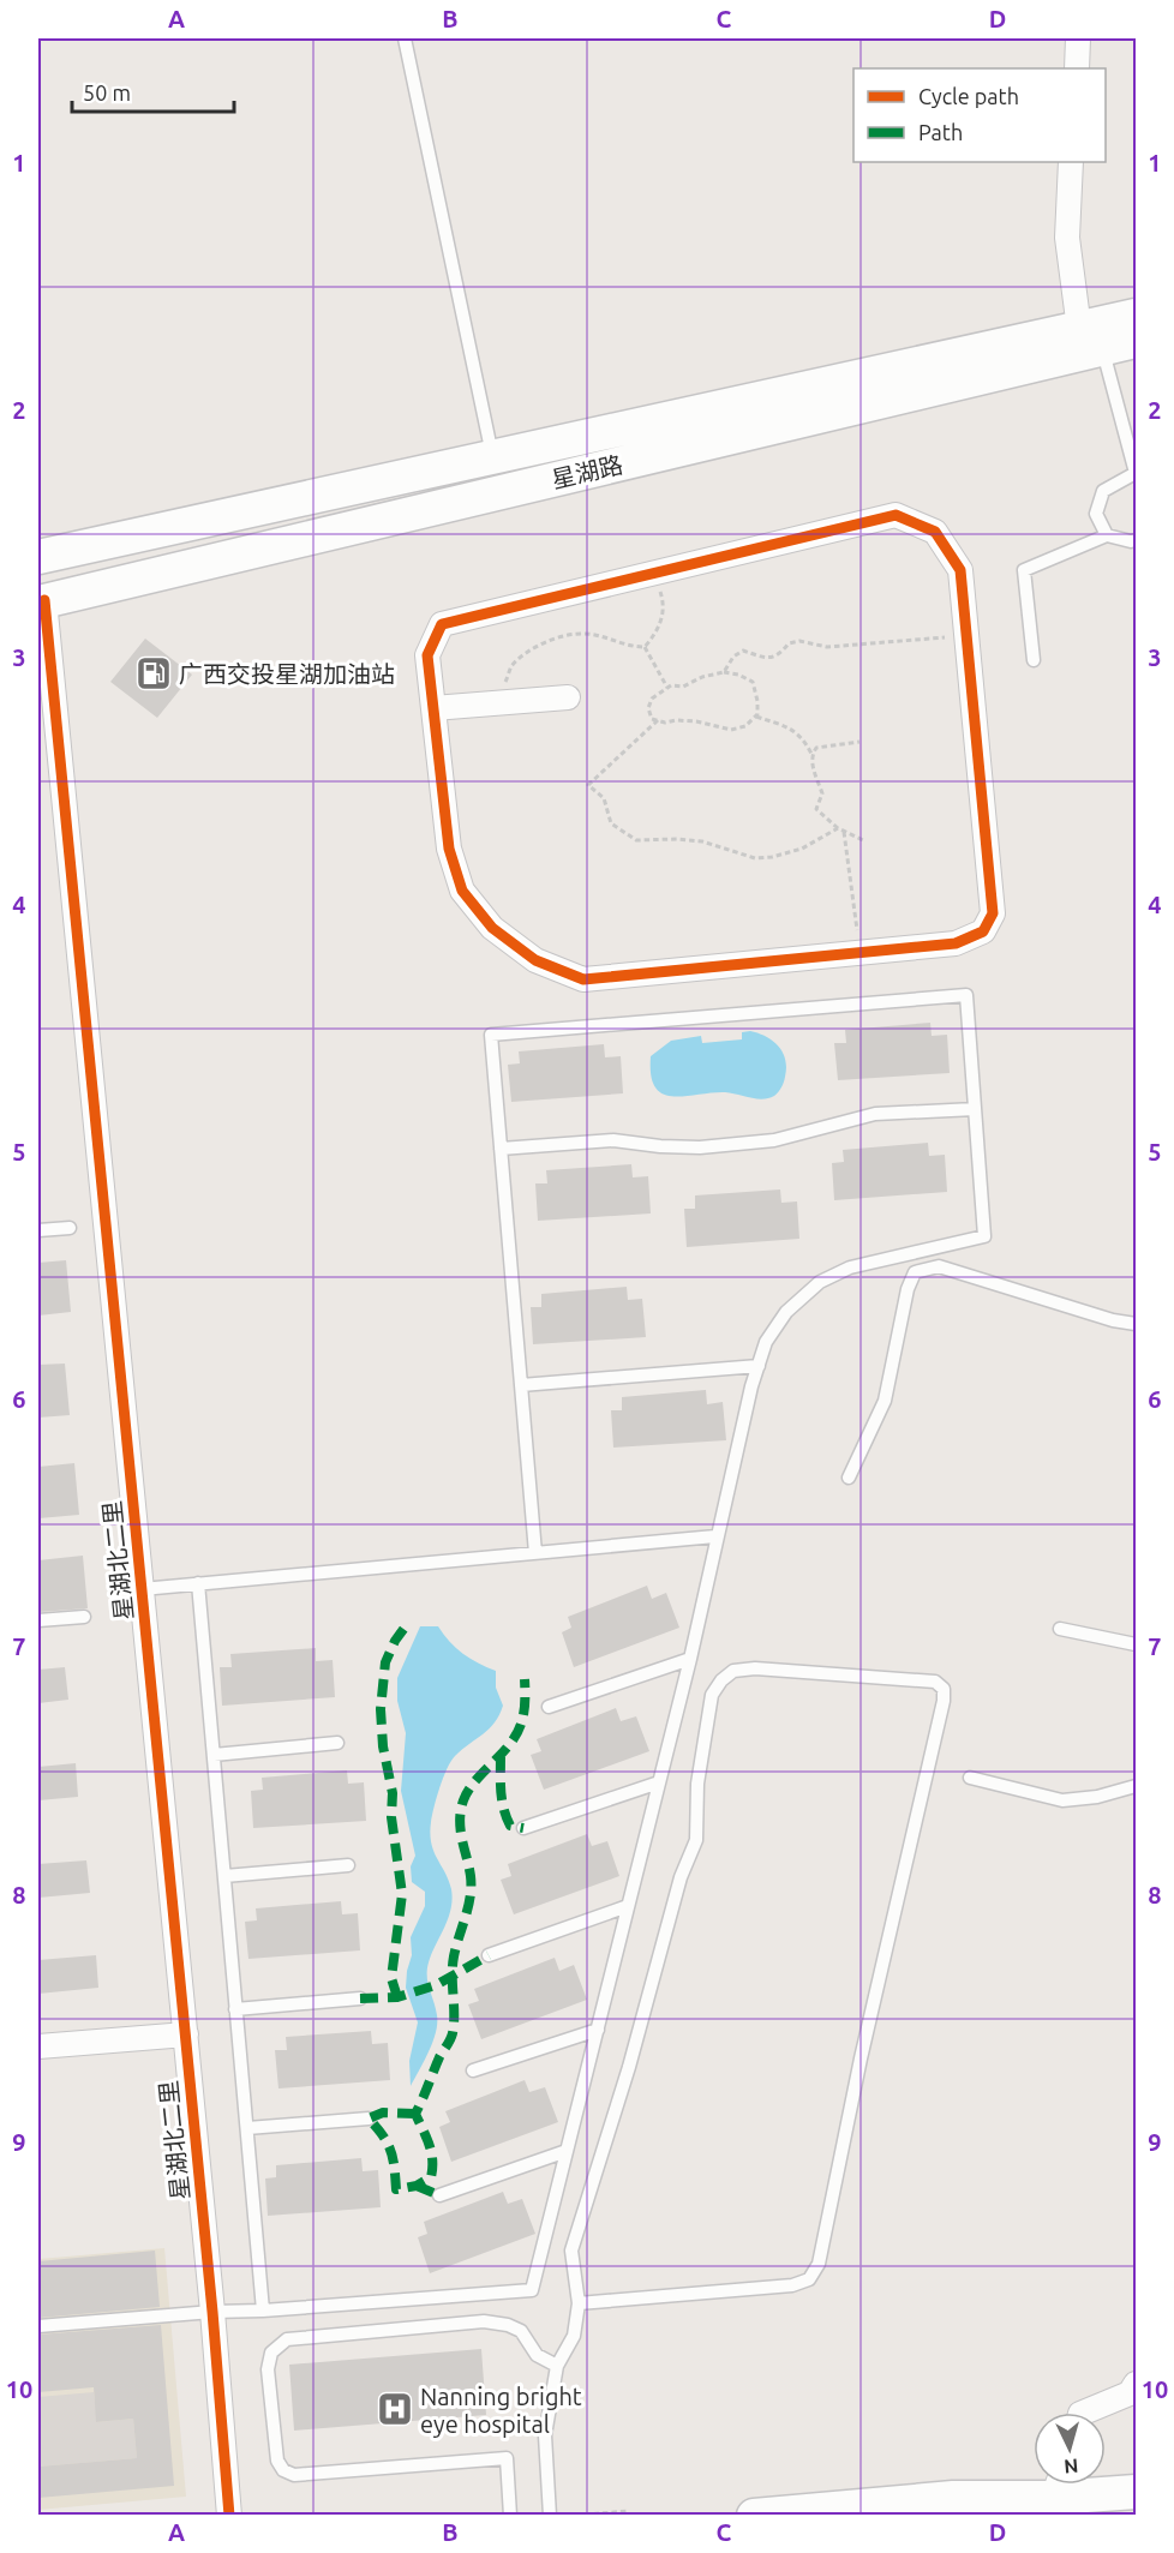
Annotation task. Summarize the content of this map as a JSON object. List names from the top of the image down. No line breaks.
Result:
{"streets":{"main road":["星湖路"],"street":["星湖北二里"]},"crossings":[["星湖路","星湖北二里"]],"places":{"fuel station":["广西交投星湖加油站"],"hospital":["Nanning bright eye hospital"]},"legend":["Cycle path","Path"],"scale_bar":"50 m","north":"bottom","grid":{"columns":["A","B","C","D"],"rows":["1","2","3","4","5","6","7","8","9","10"]}}
